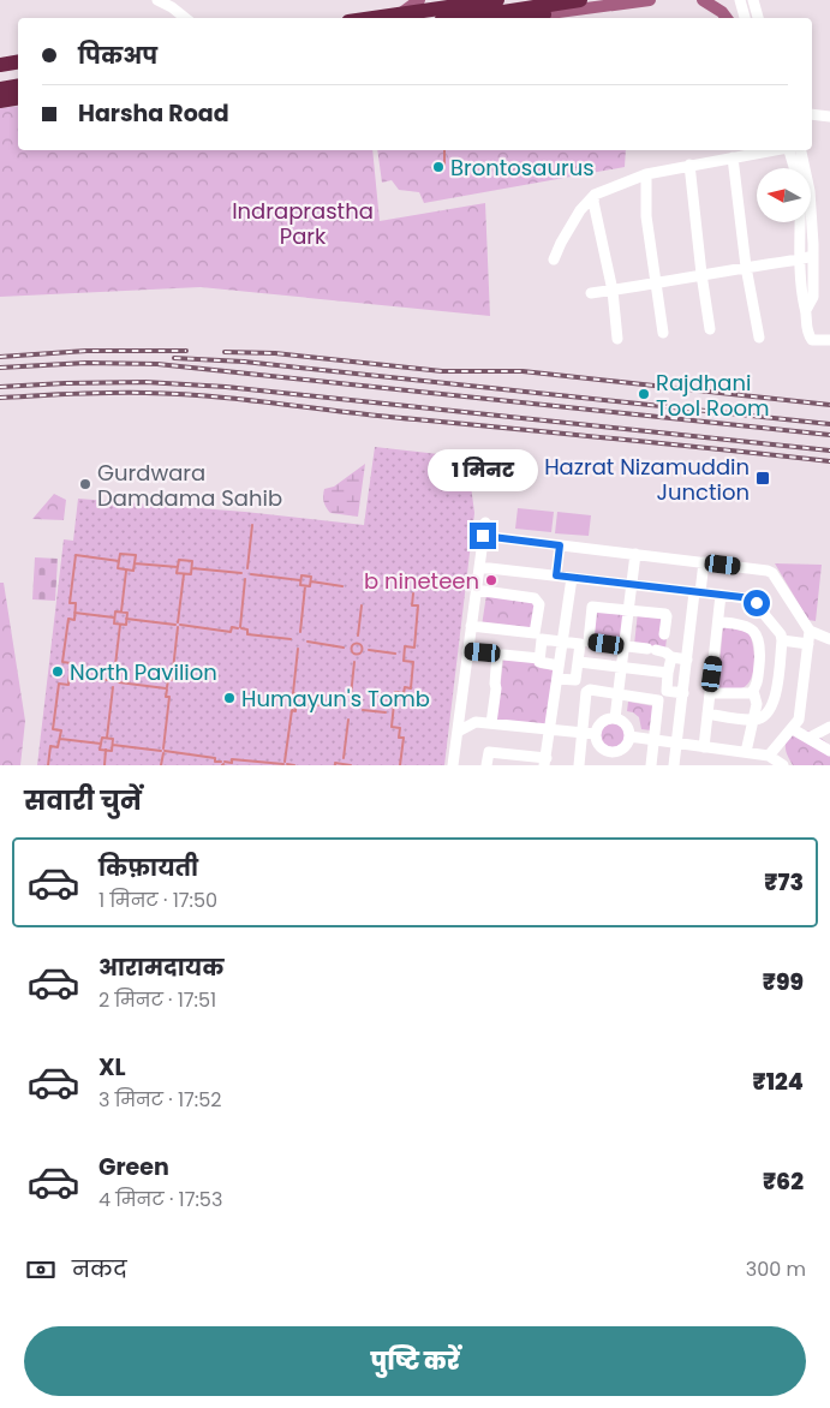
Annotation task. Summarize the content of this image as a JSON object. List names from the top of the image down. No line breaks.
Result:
{"parks":["Indraprastha Park"],"places":{"other":["Brontosaurus","Rajdhani Tool Room","Gurdwara Damdama Sahib","b nineteen","North Pavilion","Humayun's Tomb"],"transit":["Hazrat Nizamuddin Junction"]},"north":"left","page":{"banner":["पिकअप","Harsha Road"],"bubble":"1 मिनट","heading":"सवारी चुनें","list":[{"name":"किफ़ायती","note":"1 मिनट · 17:50","value":"₹73"},{"name":"आरामदायक","note":"2 मिनट · 17:51","value":"₹99"},{"name":"XL","note":"3 मिनट · 17:52","value":"₹124"},{"name":"Green","note":"4 मिनट · 17:53","value":"₹62"}],"pay":["नकद","300 m"],"buttons":"पुष्टि करें"}}
